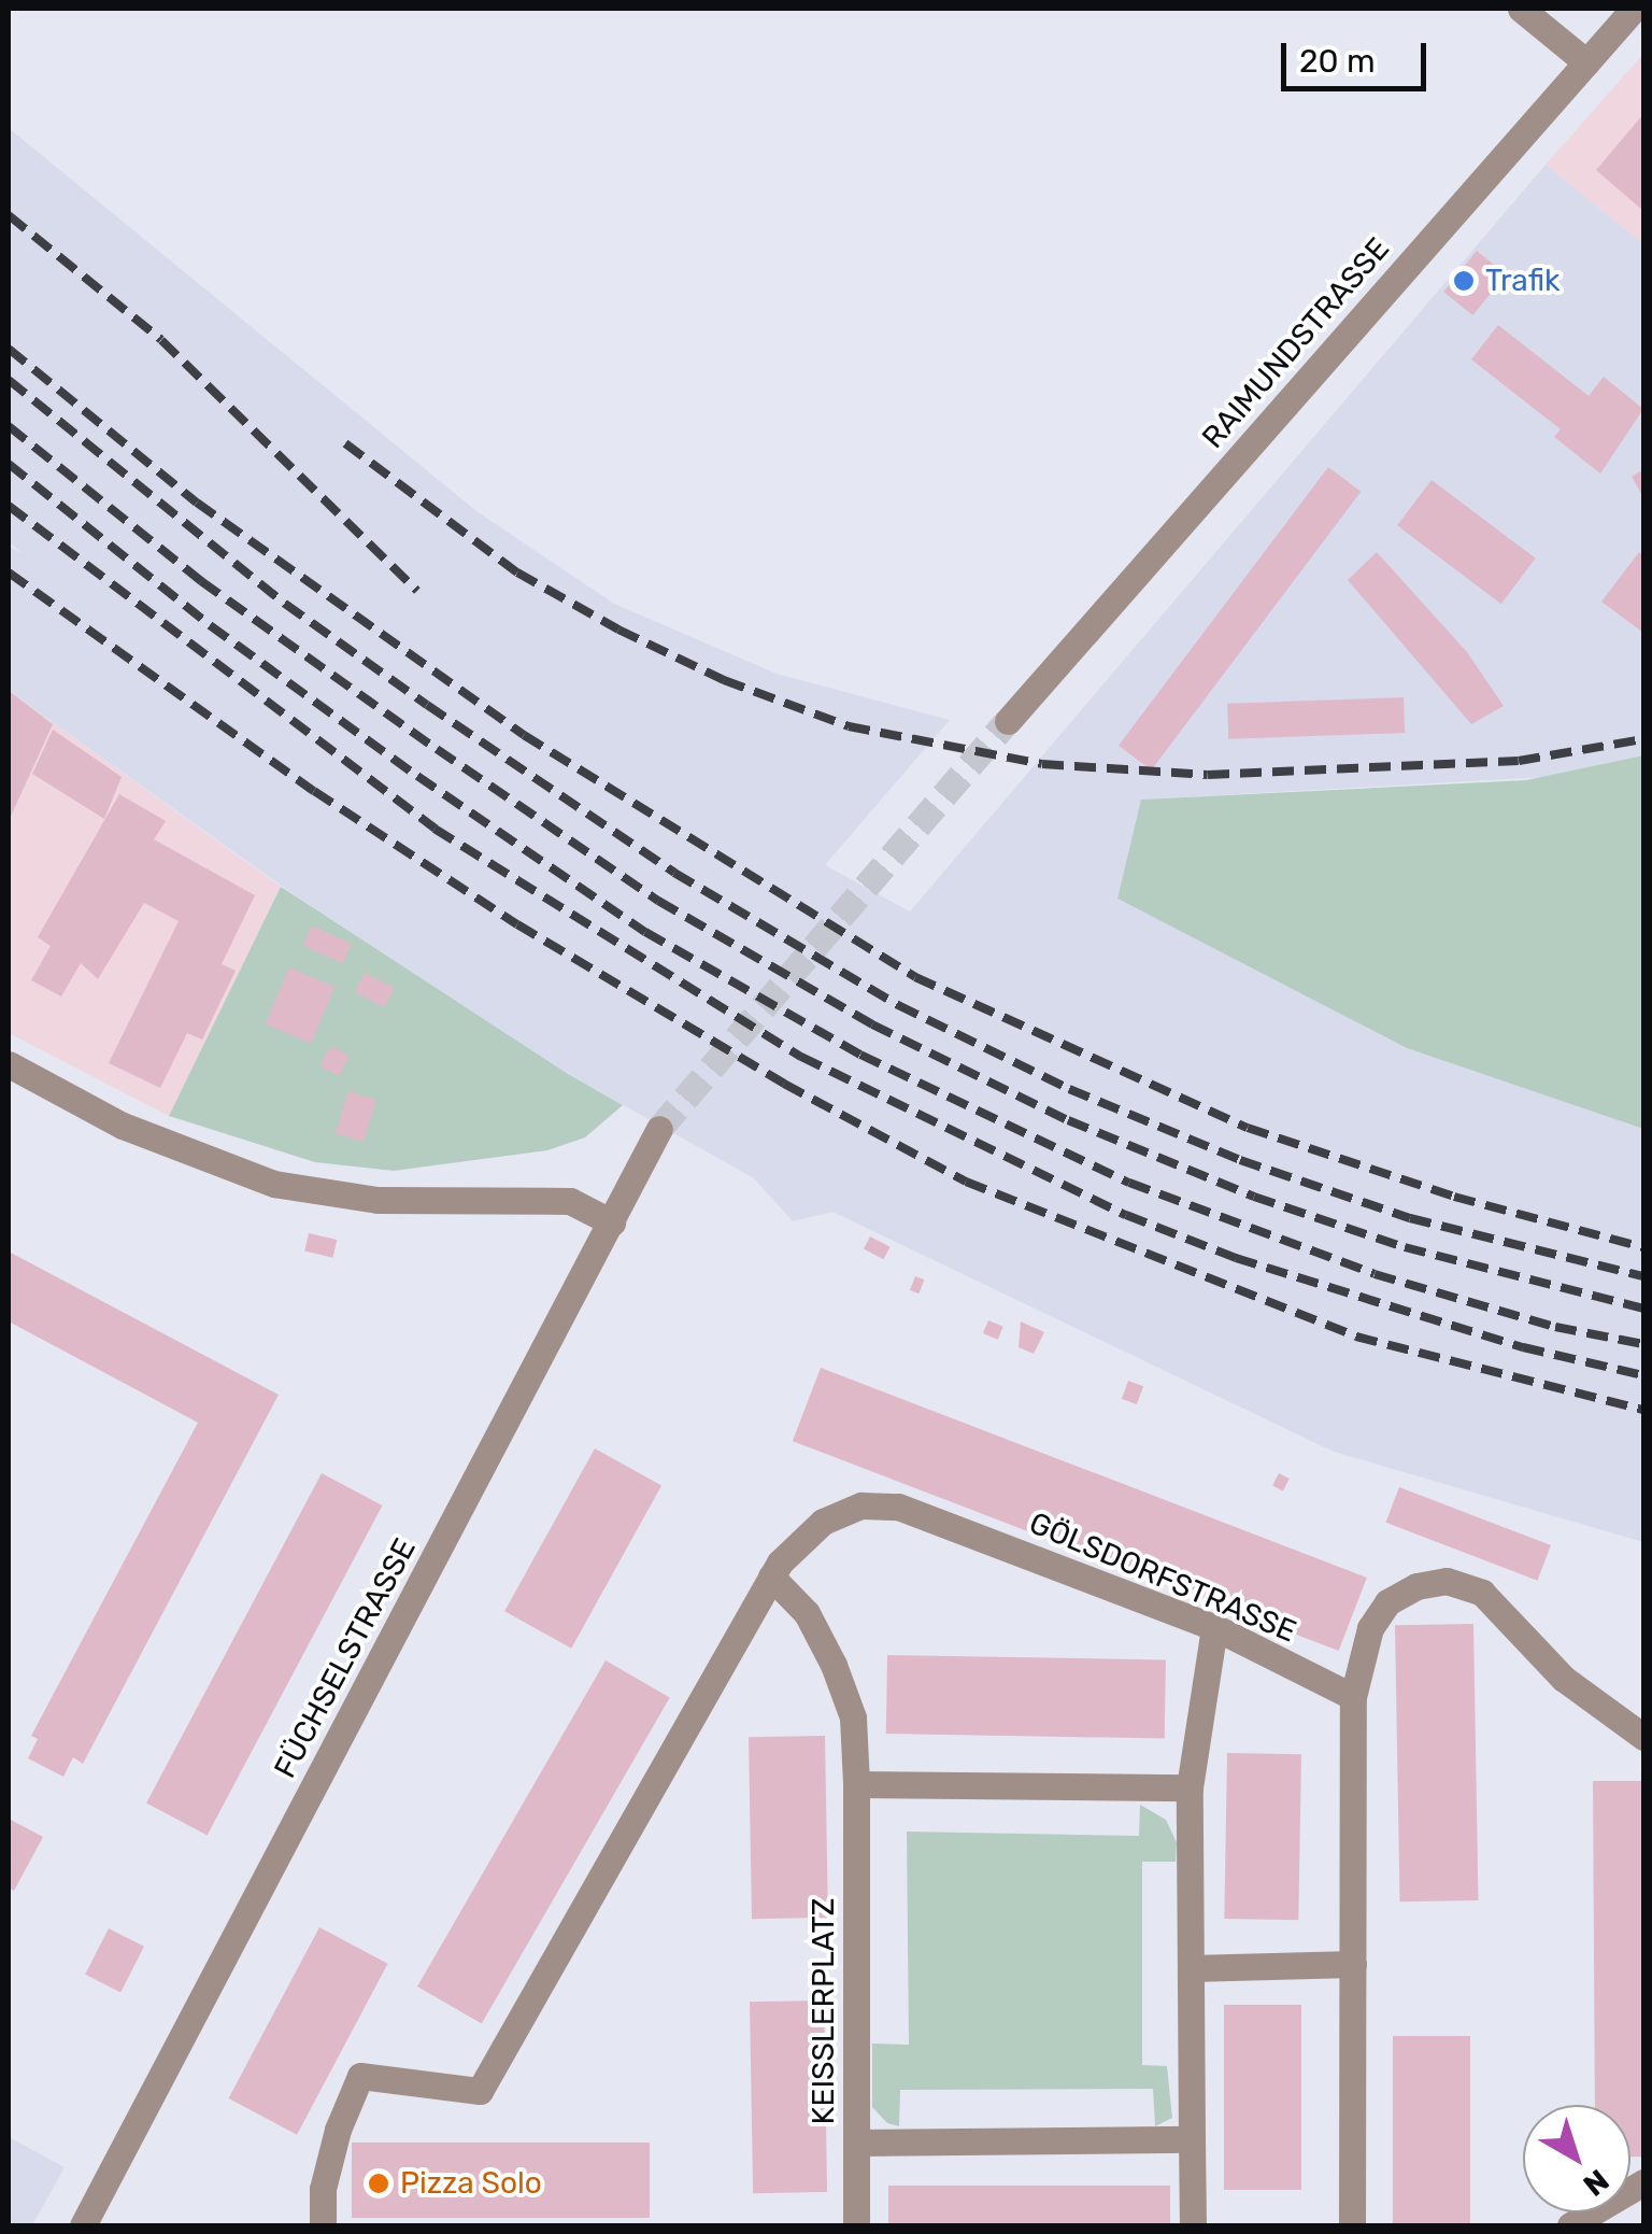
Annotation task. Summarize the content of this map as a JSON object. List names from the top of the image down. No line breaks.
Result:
{"streets":{"street":["RAIMUNDSTRASSE","GÖLSDORFSTRASSE","FÜCHSELSTRASSE","KEISSLERPLATZ"]},"crossings":[["GÖLSDORFSTRASSE","KEISSLERPLATZ"]],"places":["Trafik","Pizza Solo"],"scale_bar":"20 m","north":"bottom right"}
